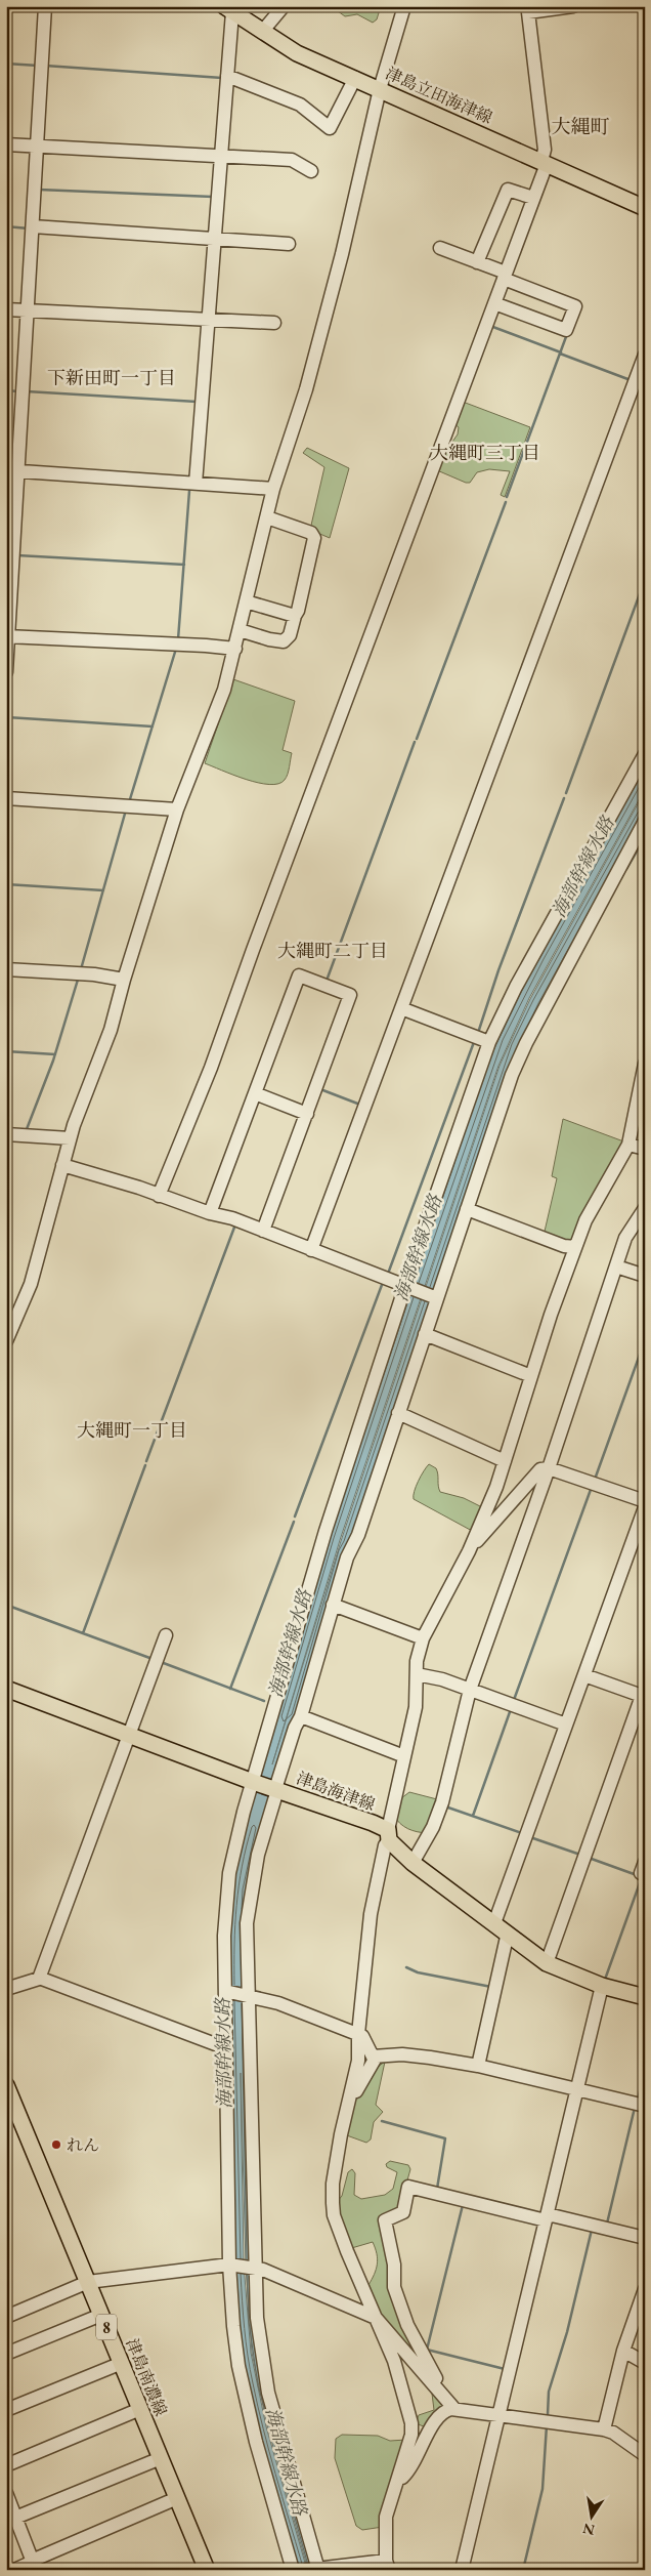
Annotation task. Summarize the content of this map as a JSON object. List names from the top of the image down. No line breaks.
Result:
{"streets":{"main road":["津島立田海津線","津島海津線","8","津島南濃線"]},"districts":["大縄町","下新田町一丁目","大縄町三丁目","大縄町二丁目","大縄町一丁目"],"water":["海部幹線水路"],"places":["れん"],"north":"bottom"}
